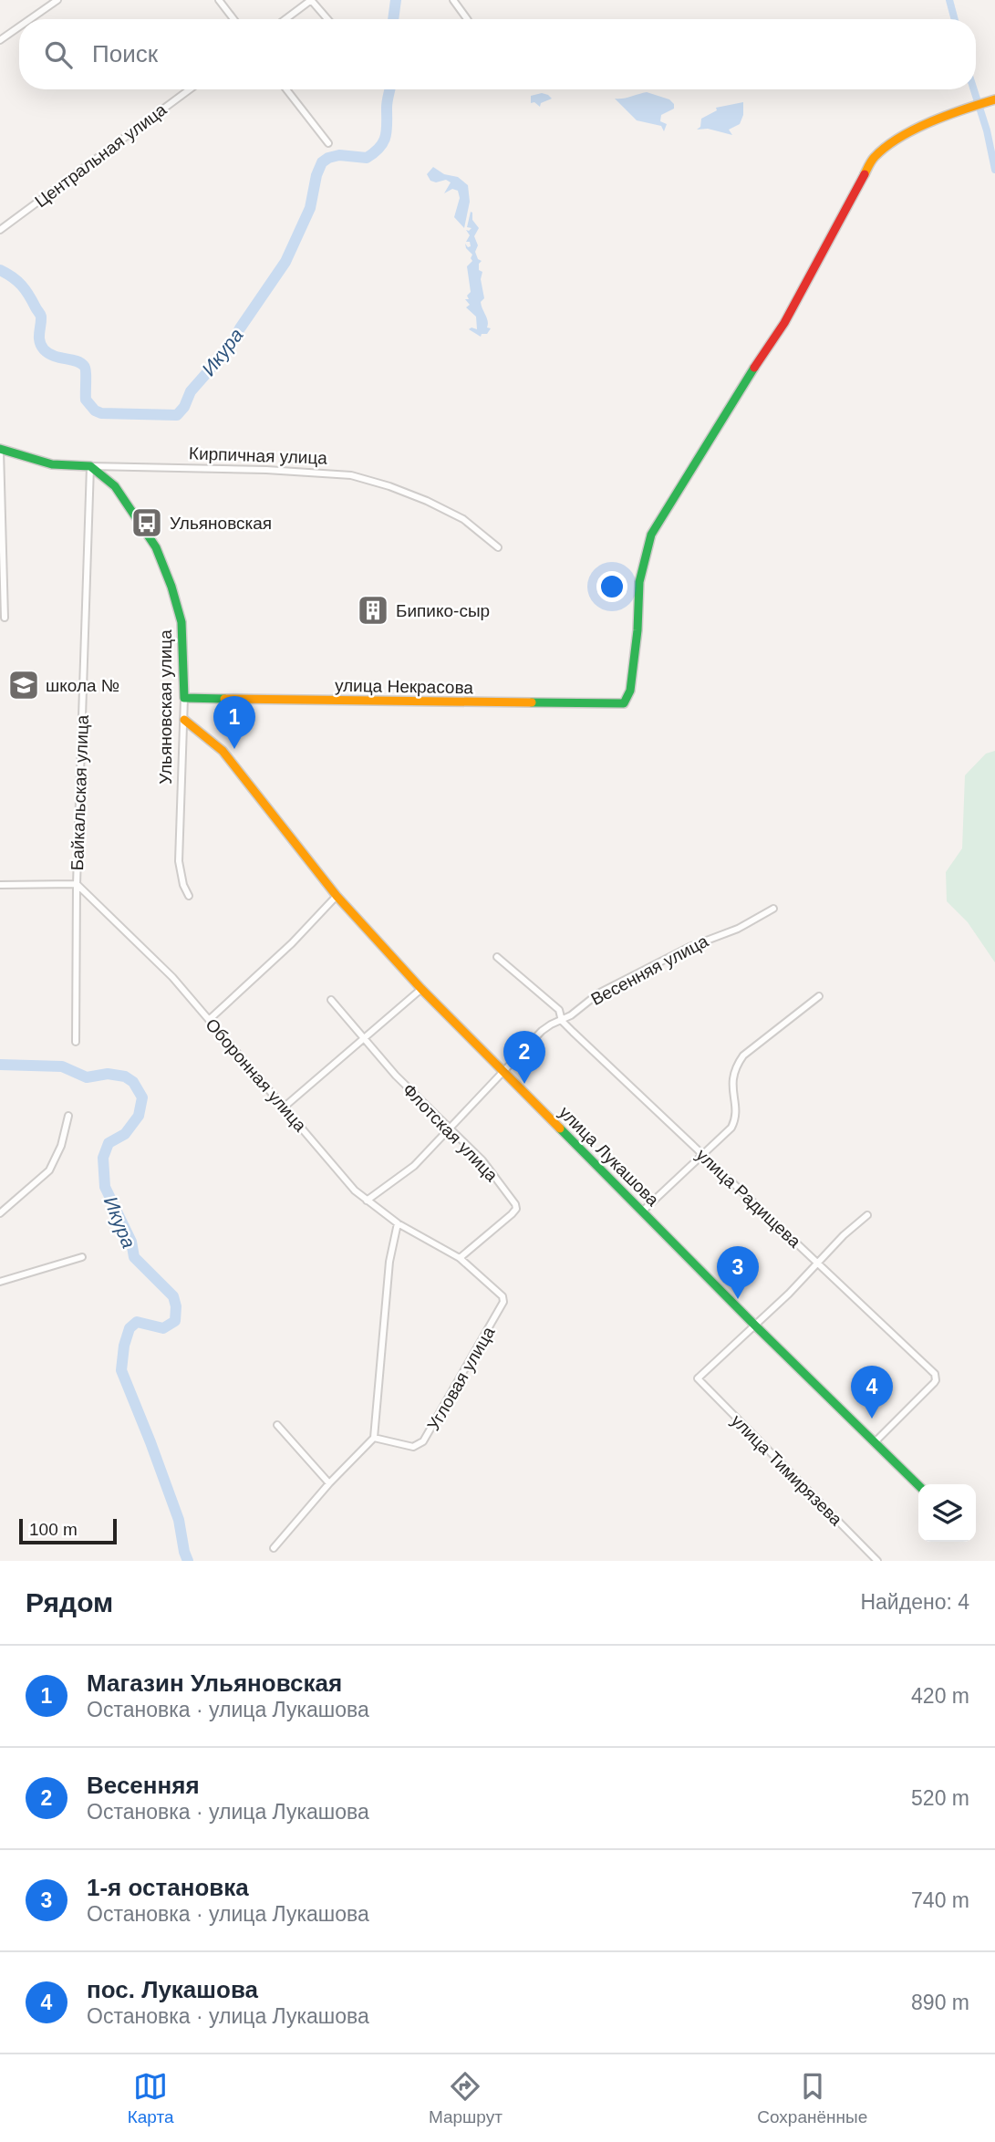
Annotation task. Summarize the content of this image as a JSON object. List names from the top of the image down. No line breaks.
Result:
{"streets":{"street":["Центральная улица","Кирпичная улица","улица Некрасова","Ульяновская улица","Байкальская улица","Весенняя улица","Оборонная улица","Флотская улица","улица Лукашова","улица Радищева","Угловая улица","улица Тимирязева"]},"crossings":[["Кирпичная улица","Ульяновская улица"],["Кирпичная улица","Байкальская улица"],["улица Некрасова","Ульяновская улица"],["Ульяновская улица","Байкальская улица"],["Ульяновская улица","улица Лукашова"],["Байкальская улица","Оборонная улица"],["Весенняя улица","Оборонная улица"],["Весенняя улица","Флотская улица"],["Весенняя улица","улица Лукашова"],["Весенняя улица","улица Радищева"],["Оборонная улица","Флотская улица"],["Оборонная улица","Угловая улица"],["улица Лукашова","улица Радищева"],["улица Лукашова","улица Тимирязева"]],"water":["Икура"],"places":{"bus stop":["Ульяновская"],"building":["Бипико-сыр"],"school or university":["школа №"]},"scale_bar":"100 m","page":{"search":"Поиск","pins":["1","2","3","4"],"scale":"100 m","heading":["Рядом","Найдено: 4"],"list":[{"mark":"1","name":"Магазин Ульяновская","note":"Остановка · улица Лукашова","value":"420 m"},{"mark":"2","name":"Весенняя","note":"Остановка · улица Лукашова","value":"520 m"},{"mark":"3","name":"1-я остановка","note":"Остановка · улица Лукашова","value":"740 m"},{"mark":"4","name":"пос. Лукашова","note":"Остановка · улица Лукашова","value":"890 m"}],"nav":["Карта","Маршрут","Сохранённые"]}}
